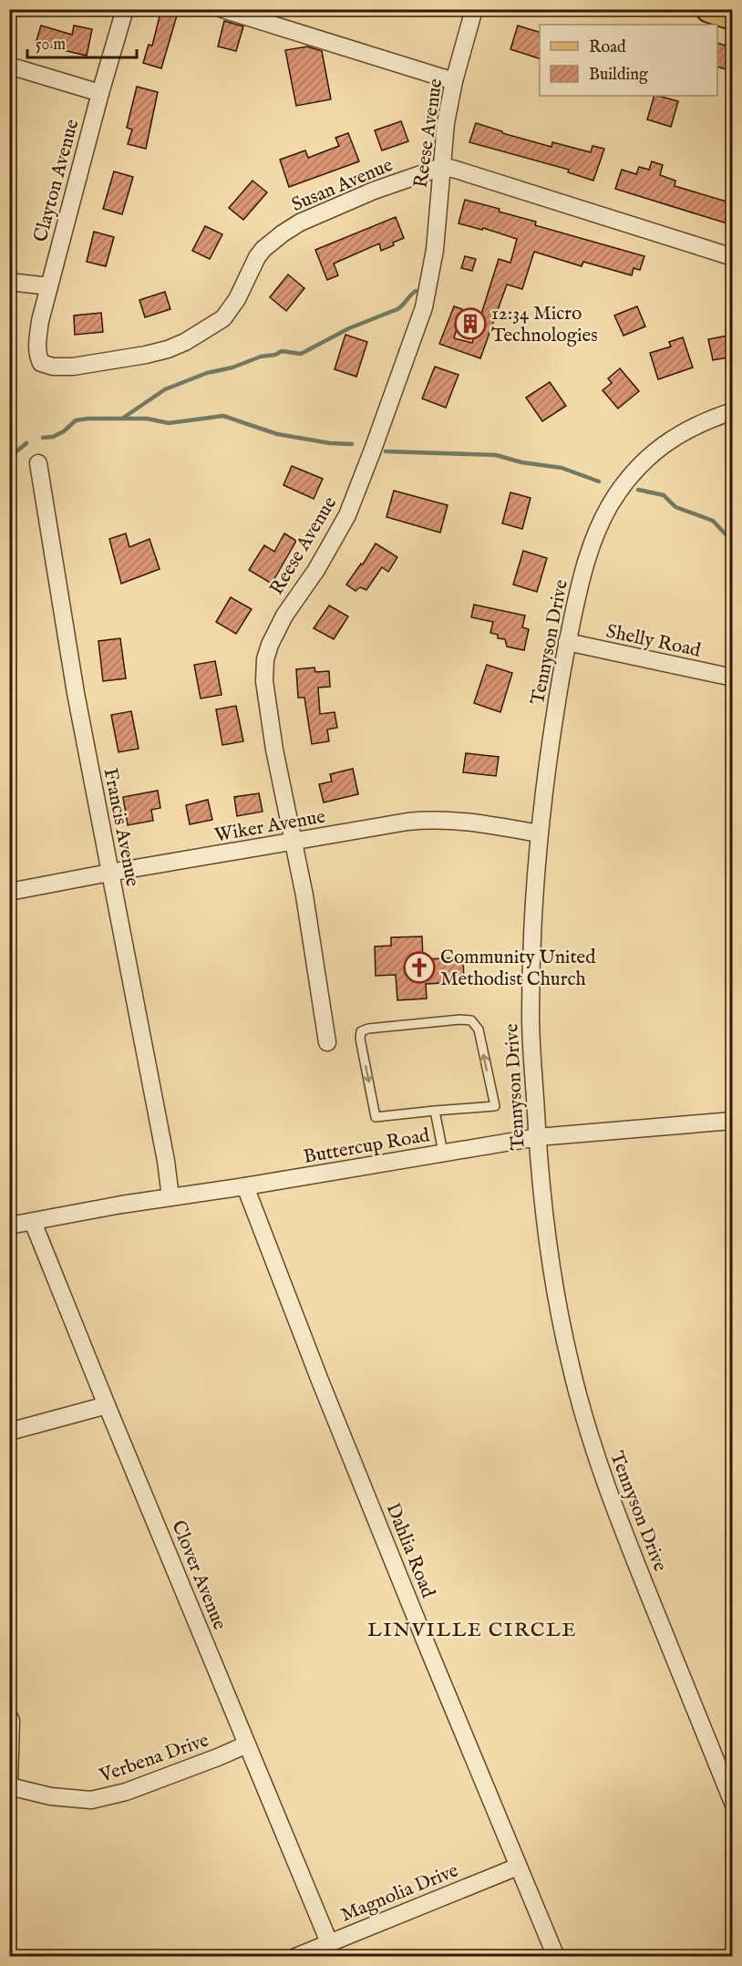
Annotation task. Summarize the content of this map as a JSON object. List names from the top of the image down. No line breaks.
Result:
{"streets":{"street":["Reese Avenue","Clayton Avenue","Susan Avenue","Shelly Road","Tennyson Drive","Wiker Avenue","Francis Avenue","Buttercup Road","Dahlia Road","Clover Avenue","Verbena Drive","Magnolia Drive"]},"crossings":[["Reese Avenue","Susan Avenue"],["Reese Avenue","Wiker Avenue"],["Clayton Avenue","Susan Avenue"],["Shelly Road","Tennyson Drive"],["Tennyson Drive","Wiker Avenue"],["Tennyson Drive","Buttercup Road"],["Wiker Avenue","Francis Avenue"],["Francis Avenue","Buttercup Road"],["Buttercup Road","Dahlia Road"],["Buttercup Road","Clover Avenue"],["Dahlia Road","Magnolia Drive"],["Clover Avenue","Verbena Drive"],["Clover Avenue","Magnolia Drive"]],"districts":["LINVILLE CIRCLE"],"places":{"building":["12:34 Micro Technologies"],"church":["Community United Methodist Church"]},"legend":["Road","Building"],"scale_bar":"50 m"}
